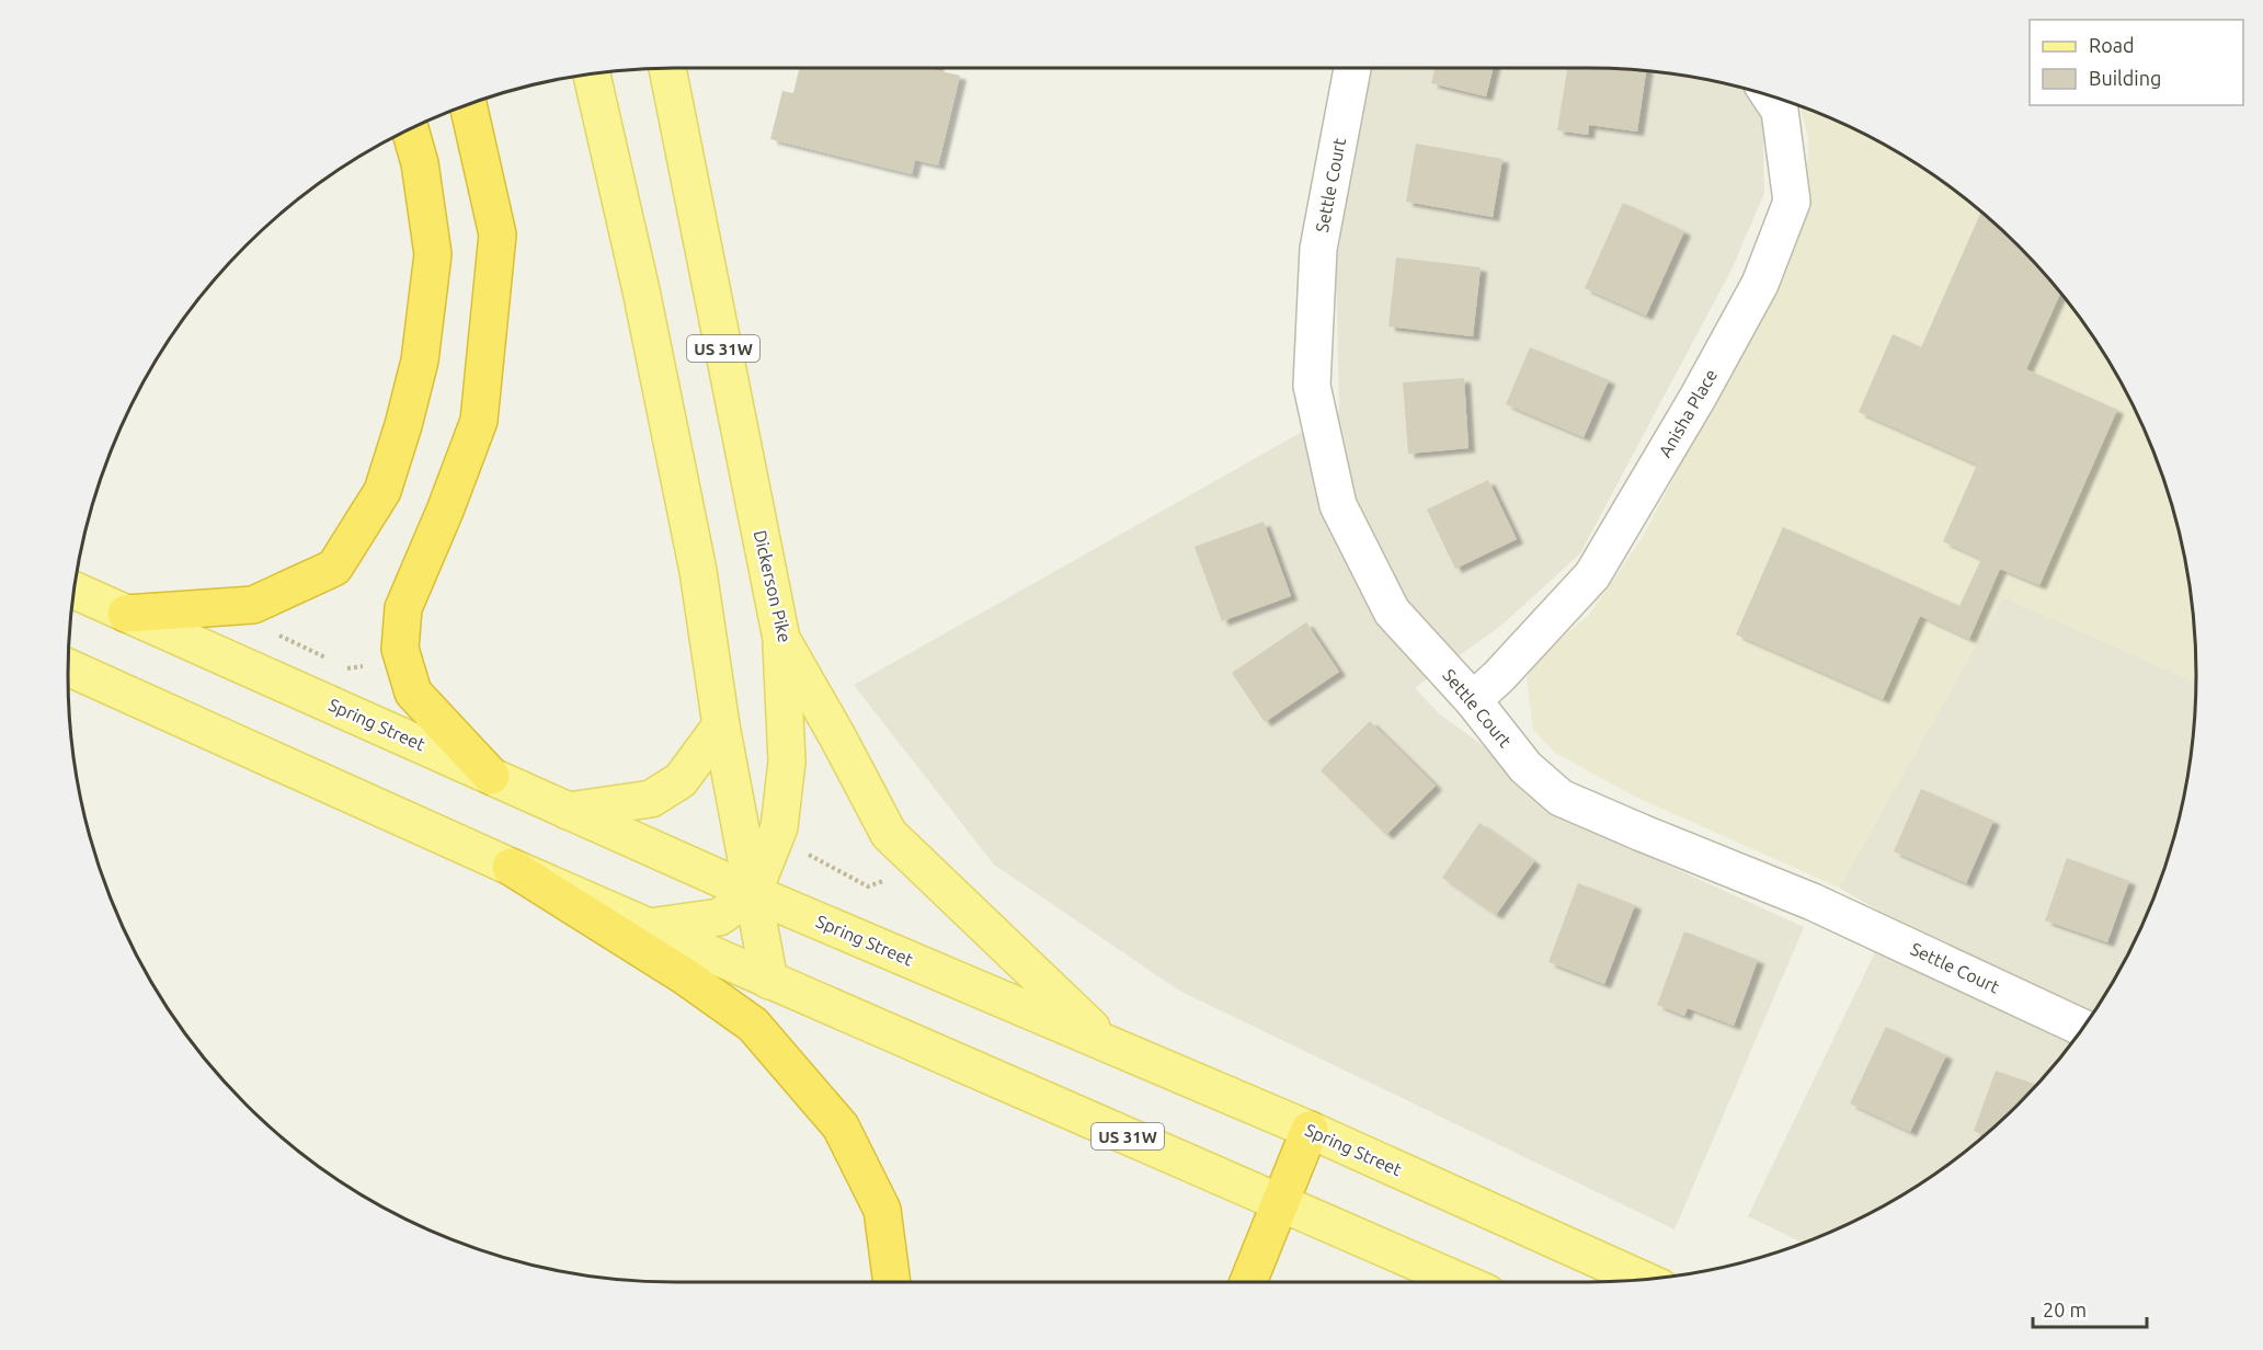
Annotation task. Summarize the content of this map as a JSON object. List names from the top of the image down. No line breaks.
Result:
{"streets":{"main road":["US 31W","Dickerson Pike","Spring Street"],"street":["Settle Court","Anisha Place"]},"crossings":[["Settle Court","Anisha Place"],["Dickerson Pike","Spring Street"]],"legend":["Road","Building"],"scale_bar":"20 m"}
